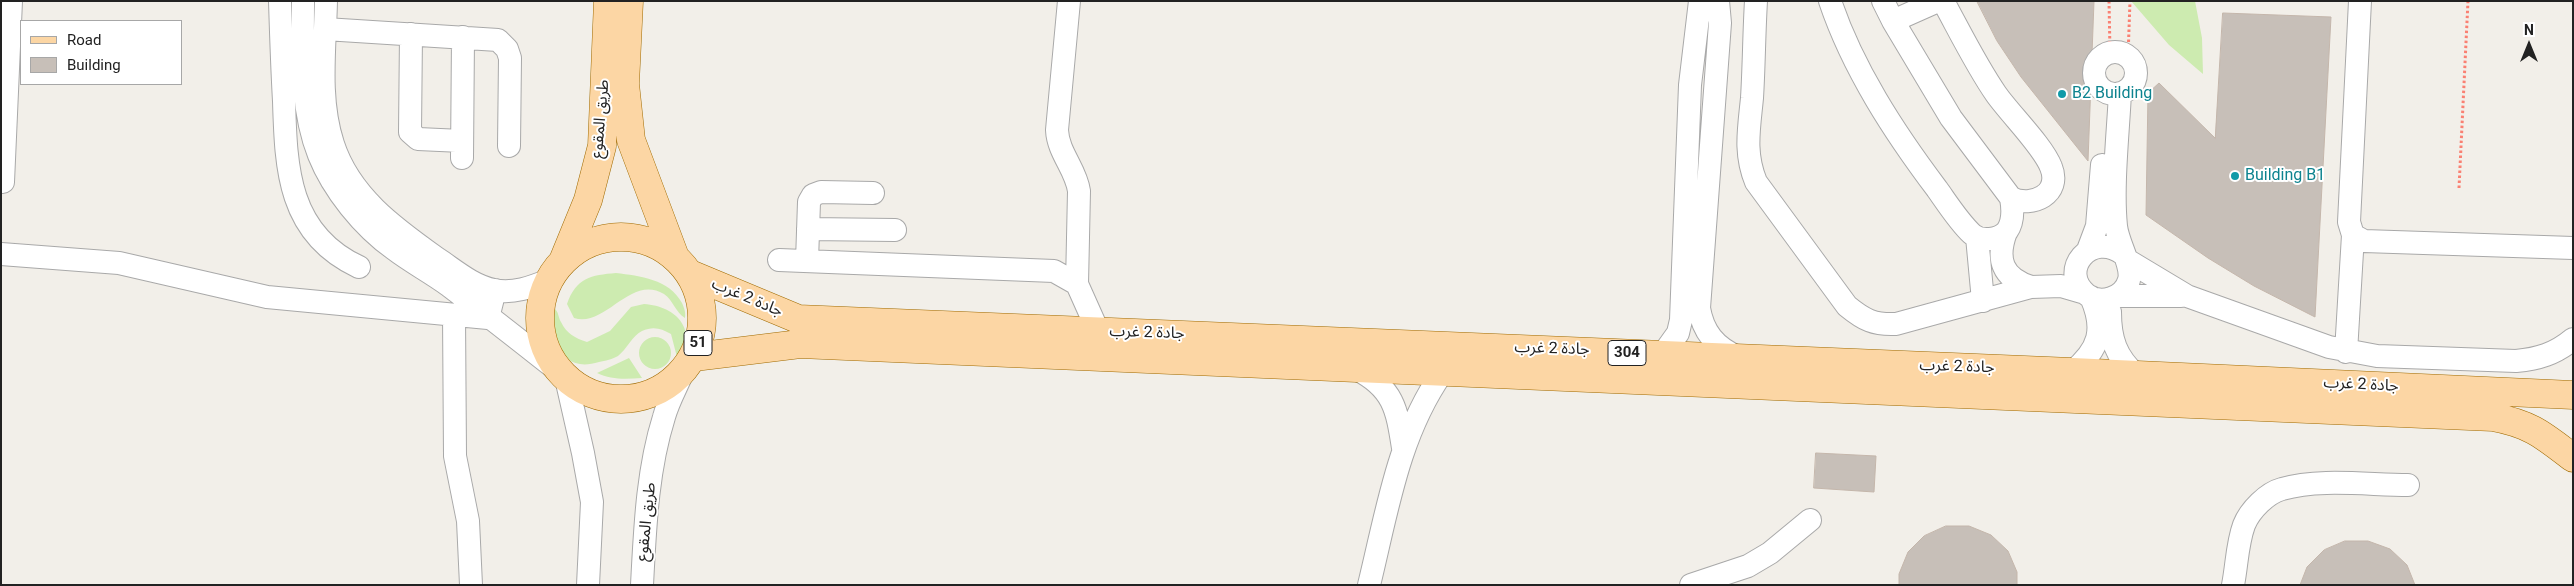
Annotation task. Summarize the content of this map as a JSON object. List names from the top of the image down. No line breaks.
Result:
{"streets":{"main road":["طريق المقوع","جادة 2 غرب","51","304"]},"crossings":[["طريق المقوع","جادة 2 غرب"],["طريق المقوع","51"],["جادة 2 غرب","51"]],"places":["B2 Building","Building B1"],"legend":["Road","Building"],"north":"top"}
